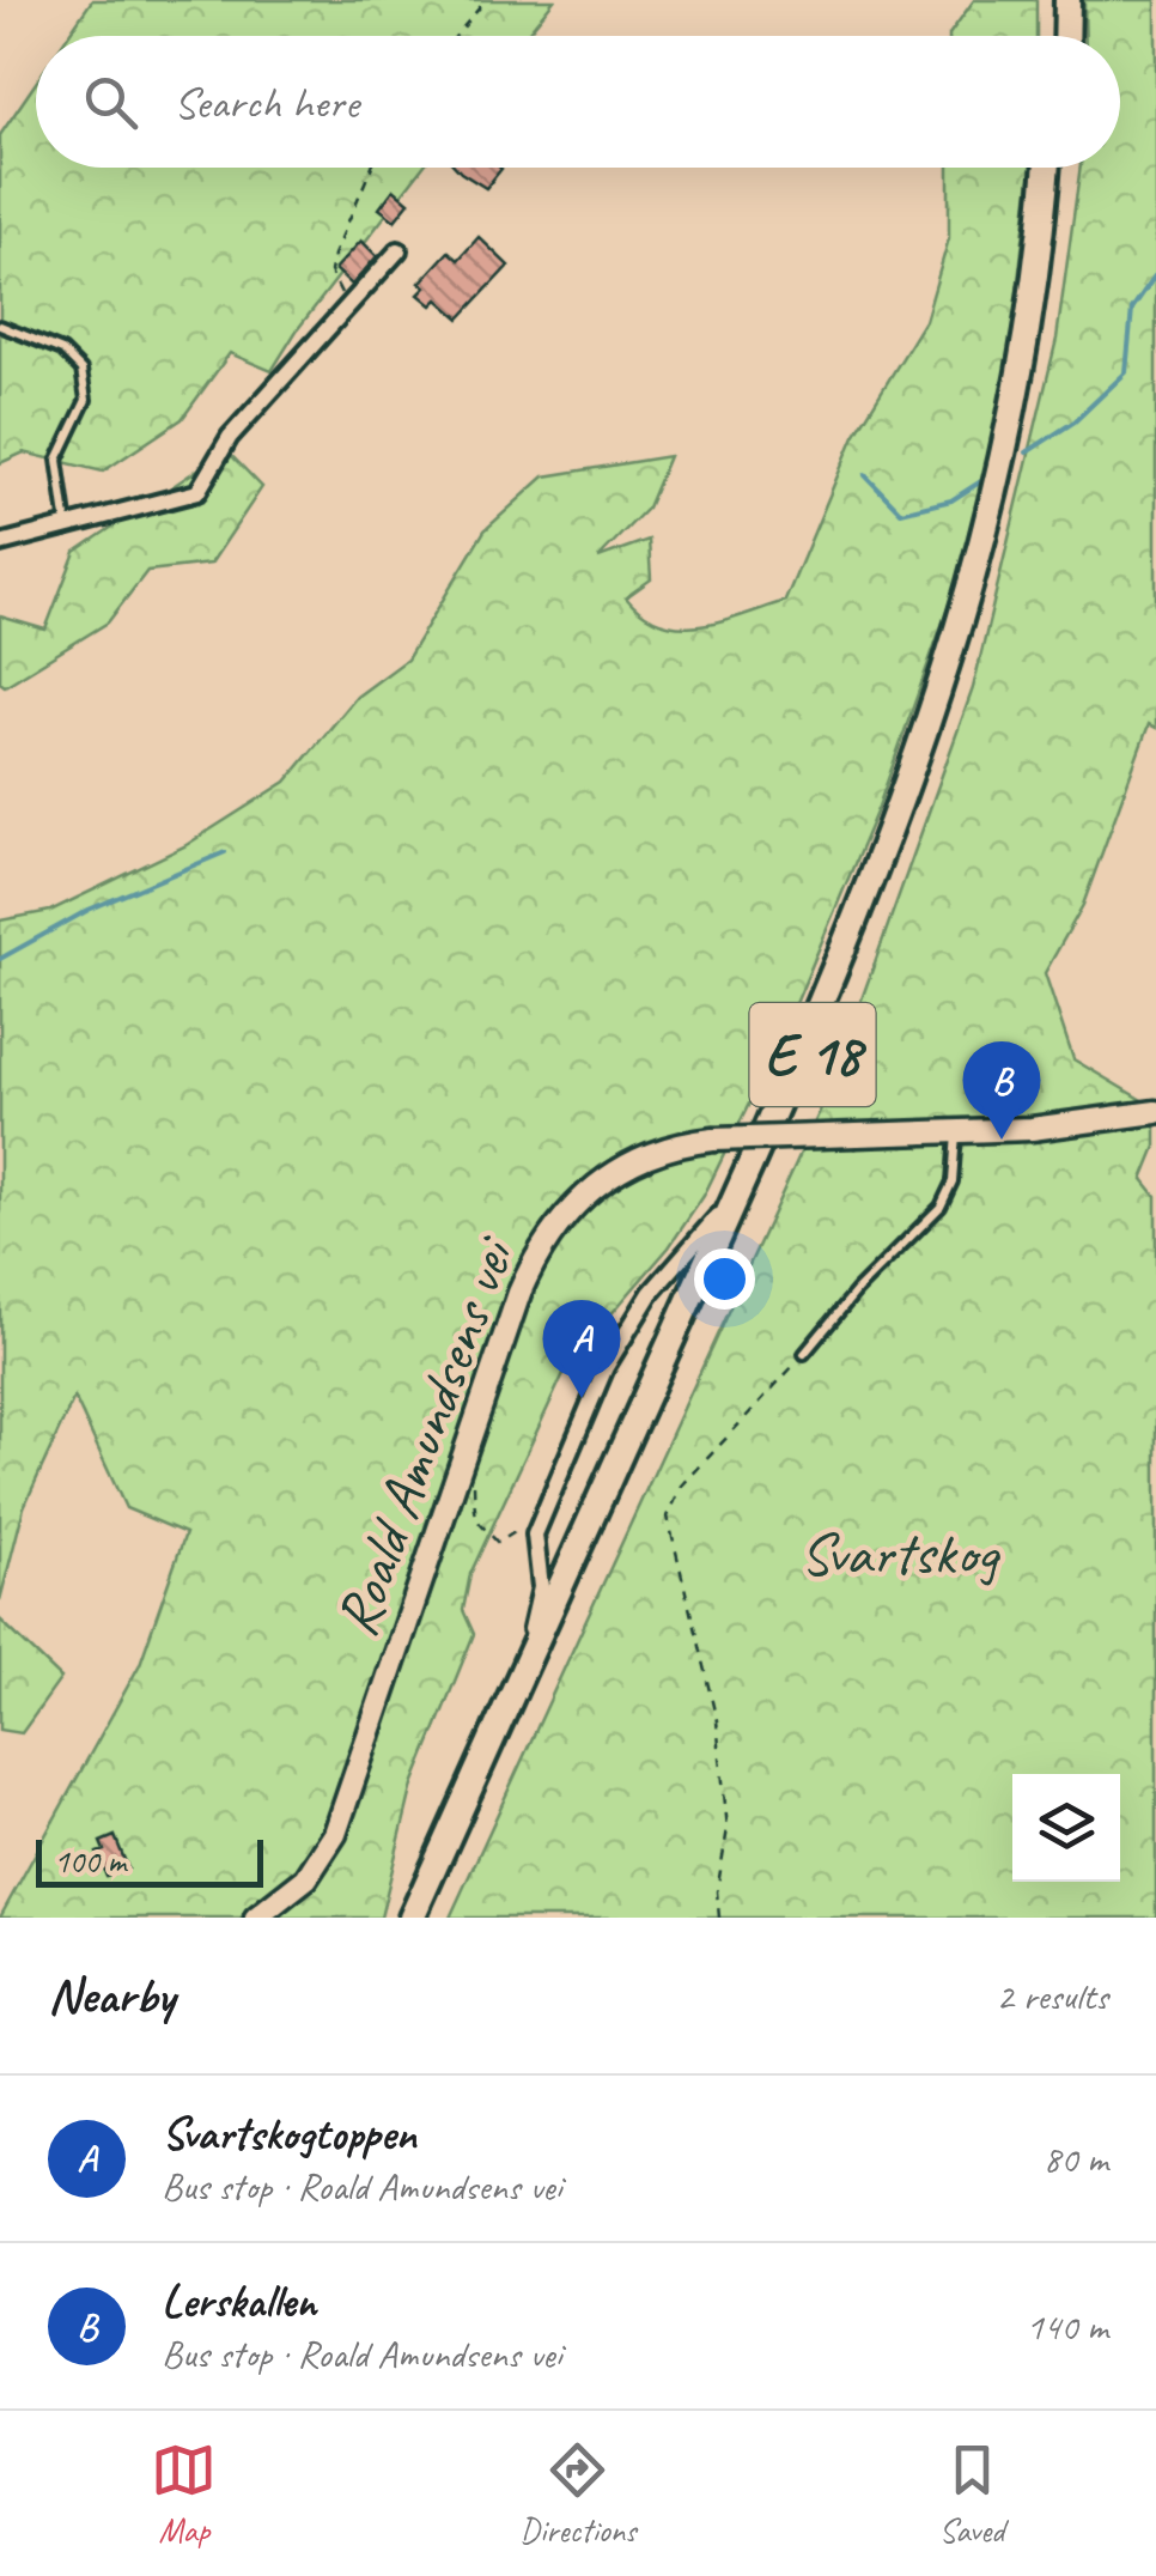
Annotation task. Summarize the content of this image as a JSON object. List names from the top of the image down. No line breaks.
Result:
{"streets":{"highway":["E 18"],"main road":["Roald Amundsens vei"]},"parks":["Svartskog"],"scale_bar":"100 m","page":{"search":"Search here","pins":["B","A"],"scale":"100 m","heading":["Nearby","2 results"],"list":[{"mark":"A","name":"Svartskogtoppen","note":"Bus stop · Roald Amundsens vei","value":"80 m"},{"mark":"B","name":"Lerskallen","note":"Bus stop · Roald Amundsens vei","value":"140 m"}],"nav":["Map","Directions","Saved"]}}
